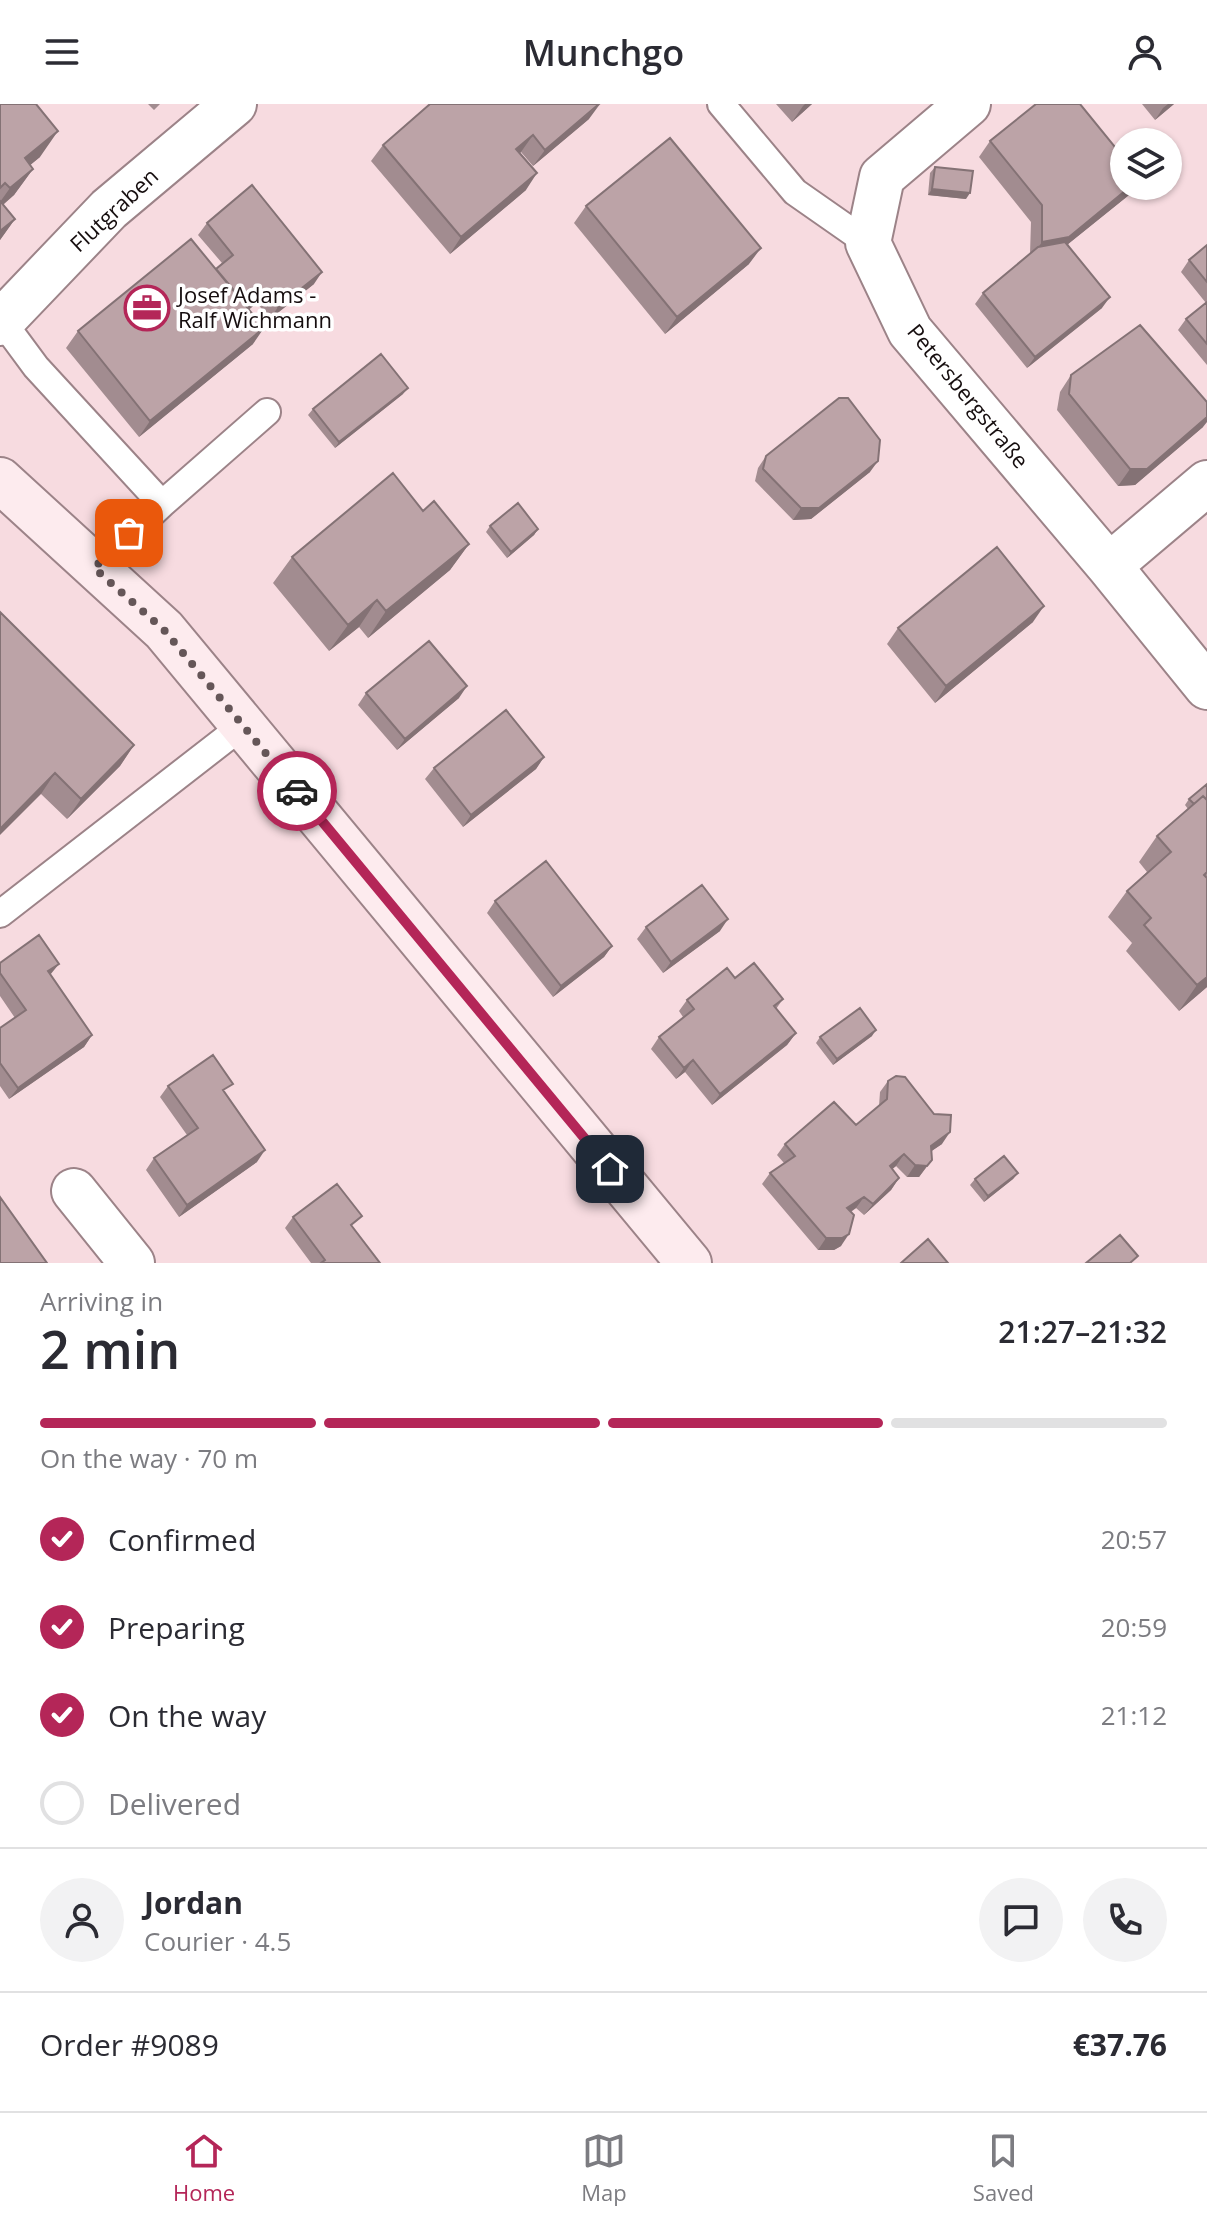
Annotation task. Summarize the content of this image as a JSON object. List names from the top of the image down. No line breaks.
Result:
{"streets":{"street":["Flutgraben","Petersbergstraße"]},"places":{"office":["Josef Adams - Ralf Wichmann"]},"page":{"header":"Munchgo","heading":["2 min","Arriving in","21:27–21:32"],"panel":["Jordan","Courier · 4.5","Order #9089","€37.76"],"bar":"On the way · 70 m","list":[["Confirmed","20:57"],["Preparing","20:59"],["On the way","21:12"],"Delivered"],"tabs":["Home","Map","Saved"]}}
